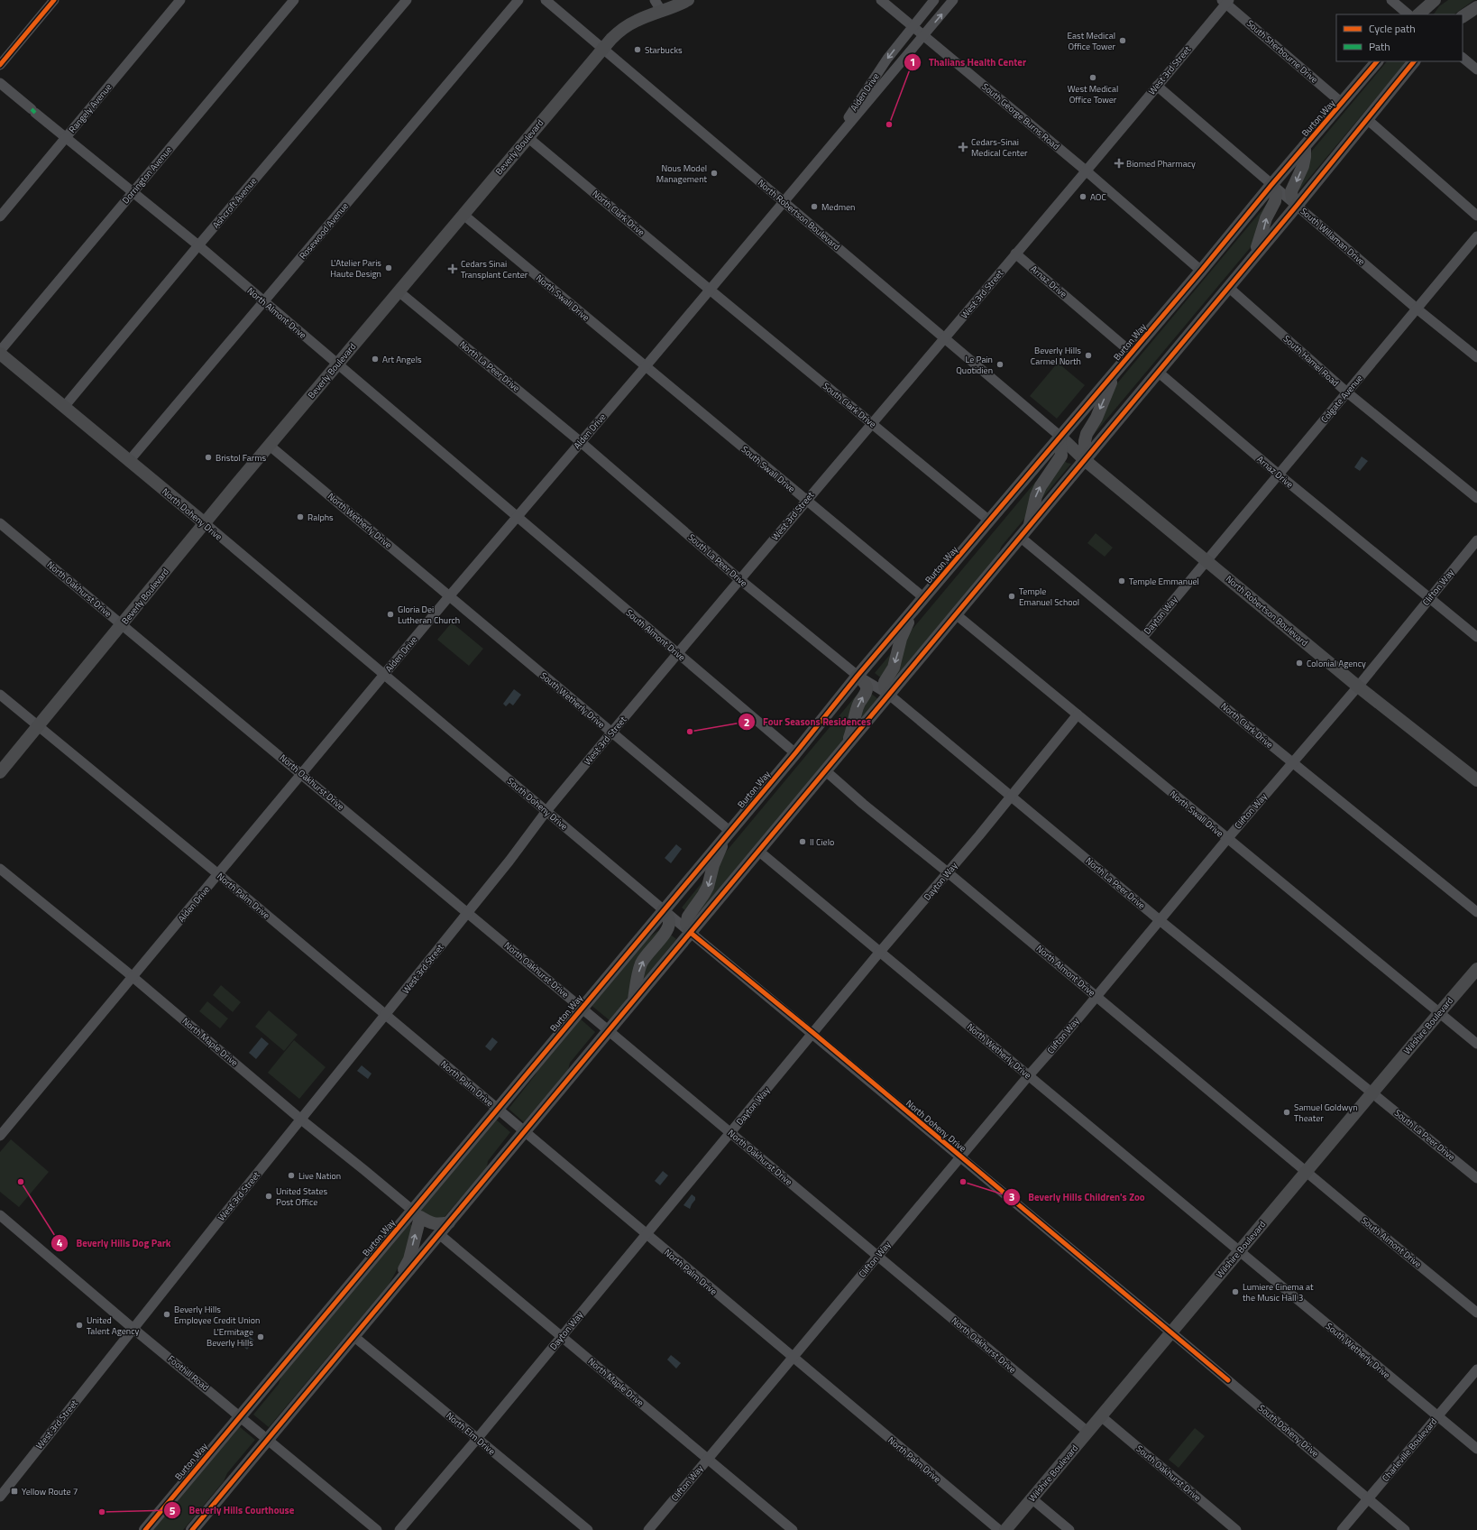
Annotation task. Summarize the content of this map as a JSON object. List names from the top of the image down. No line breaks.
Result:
{"streets":{"main road":["Burton Way","Beverly Boulevard","North Robertson Boulevard","North Doheny Drive","Wilshire Boulevard"],"street":["South Sherbourne Drive","West 3rd Street","Alden Drive","Rangely Avenue","South George Burns Road","Dorrington Avenue","Ashcroft Avenue","North Clark Drive","Rosewood Avenue","South Willaman Drive","Arnaz Drive","North Swall Drive","North Almont Drive","South Hamel Road","North La Peer Drive","Colgate Avenue","South Clark Drive","South Swall Drive","North Wetherly Drive","South La Peer Drive","Clifton Way","North Oakhurst Drive","Dayton Way","South Almont Drive","South Wetherly Drive","South Doheny Drive","North Palm Drive","North Maple Drive","Foothill Road","North Elm Drive","Charleville Boulevard","South Oakhurst Drive"]},"crossings":[["South Sherbourne Drive","West 3rd Street"],["South Sherbourne Drive","Burton Way"],["West 3rd Street","South George Burns Road"],["West 3rd Street","North Robertson Boulevard"],["West 3rd Street","South Willaman Drive"],["West 3rd Street","Arnaz Drive"],["West 3rd Street","South Clark Drive"],["West 3rd Street","South Swall Drive"],["West 3rd Street","South La Peer Drive"],["West 3rd Street","North Oakhurst Drive"],["West 3rd Street","South Almont Drive"],["West 3rd Street","South Wetherly Drive"],["West 3rd Street","South Doheny Drive"],["West 3rd Street","North Palm Drive"],["West 3rd Street","North Maple Drive"],["West 3rd Street","Foothill Road"],["Alden Drive","South George Burns Road"],["Alden Drive","North Clark Drive"],["Alden Drive","North Robertson Boulevard"],["Alden Drive","North Swall Drive"],["Alden Drive","North Almont Drive"],["Alden Drive","North La Peer Drive"],["Alden Drive","South Clark Drive"],["Alden Drive","South Swall Drive"],["Alden Drive","North Doheny Drive"],["Alden Drive","North Wetherly Drive"],["Alden Drive","South La Peer Drive"],["Alden Drive","North Oakhurst Drive"],["Alden Drive","South Almont Drive"],["Alden Drive","South Wetherly Drive"],["Alden Drive","South Doheny Drive"],["Alden Drive","North Palm Drive"],["Alden Drive","North Maple Drive"],["Rangely Avenue","North Almont Drive"],["Burton Way","North Robertson Boulevard"],["Burton Way","South Willaman Drive"],["Burton Way","Arnaz Drive"],["Burton Way","North La Peer Drive"],["Burton Way","South Clark Drive"],["Burton Way","South Swall Drive"],["Burton Way","South La Peer Drive"],["Burton Way","North Oakhurst Drive"],["Burton Way","South Almont Drive"],["Burton Way","South Wetherly Drive"],["Burton Way","South Doheny Drive"],["Burton Way","North Palm Drive"],["Burton Way","North Maple Drive"],["Burton Way","Foothill Road"],["Beverly Boulevard","North Clark Drive"],["Beverly Boulevard","North Robertson Boulevard"],["Beverly Boulevard","North Swall Drive"],["Beverly Boulevard","North Almont Drive"],["Beverly Boulevard","North La Peer Drive"],["Beverly Boulevard","North Doheny Drive"],["Beverly Boulevard","North Wetherly Drive"],["Beverly Boulevard","North Oakhurst Drive"],["Beverly Boulevard","North Palm Drive"],["Dorrington Avenue","North Almont Drive"],["Dorrington Avenue","North Doheny Drive"],["Ashcroft Avenue","North Almont Drive"],["Ashcroft Avenue","North Doheny Drive"],["North Clark Drive","South Clark Drive"],["North Clark Drive","Clifton Way"],["North Clark Drive","Dayton Way"],["North Robertson Boulevard","Colgate Avenue"],["North Robertson Boulevard","Clifton Way"],["North Robertson Boulevard","Dayton Way"],["Rosewood Avenue","North Almont Drive"],["Rosewood Avenue","North Doheny Drive"],["South Willaman Drive","Colgate Avenue"],["Arnaz Drive","Colgate Avenue"],["Arnaz Drive","Clifton Way"],["North Swall Drive","South Swall Drive"],["North Swall Drive","Clifton Way"],["North Swall Drive","Dayton Way"],["North Swall Drive","Wilshire Boulevard"],["North Almont Drive","Clifton Way"],["North Almont Drive","Dayton Way"],["North Almont Drive","South Almont Drive"],["North Almont Drive","Wilshire Boulevard"],["South Hamel Road","Colgate Avenue"],["North La Peer Drive","South La Peer Drive"],["North La Peer Drive","Clifton Way"],["North La Peer Drive","Dayton Way"],["North La Peer Drive","Wilshire Boulevard"],["Colgate Avenue","Dayton Way"],["North Doheny Drive","Clifton Way"],["North Doheny Drive","Dayton Way"],["North Doheny Drive","South Doheny Drive"],["North Doheny Drive","Wilshire Boulevard"],["North Wetherly Drive","Clifton Way"],["North Wetherly Drive","Dayton Way"],["North Wetherly Drive","South Wetherly Drive"],["North Wetherly Drive","Wilshire Boulevard"],["South La Peer Drive","Wilshire Boulevard"],["Clifton Way","North Oakhurst Drive"],["Clifton Way","North Palm Drive"],["Clifton Way","North Maple Drive"],["North Oakhurst Drive","Dayton Way"],["North Oakhurst Drive","Wilshire Boulevard"],["Dayton Way","North Palm Drive"],["Dayton Way","North Maple Drive"],["Dayton Way","North Elm Drive"],["South Almont Drive","Wilshire Boulevard"],["South Wetherly Drive","Wilshire Boulevard"],["South Wetherly Drive","Charleville Boulevard"],["South Doheny Drive","Wilshire Boulevard"],["South Doheny Drive","Charleville Boulevard"],["Wilshire Boulevard","South Oakhurst Drive"]],"places":{"other":["East Medical Office Tower","Starbucks","West Medical Office Tower","Thalians Health Center","Nous Model Management","AOC","Medmen","L'Atelier Paris Haute Design","Beverly Hills Carmel North","Art Angels","Le Pain Quotidien","Bristol Farms","Ralphs","Temple Emmanuel","Temple Emanuel School","Gloria Dei Lutheran Church","Colonial Agency","Four Seasons Residences","Il Cielo","Samuel Goldwyn Theater","Live Nation","Beverly Hills Dog Park","Beverly Hills Children's Zoo","United States Post Office","Lumiere Cinema at the Music Hall 3","Beverly Hills Employee Credit Union","United Talent Agency","L'Ermitage Beverly Hills","Beverly Hills Courthouse"],"health":["Cedars-Sinai Medical Center","Biomed Pharmacy","Cedars Sinai Transplant Center"],"transit":["Yellow Route 7"]},"legend":["Cycle path","Path"]}
